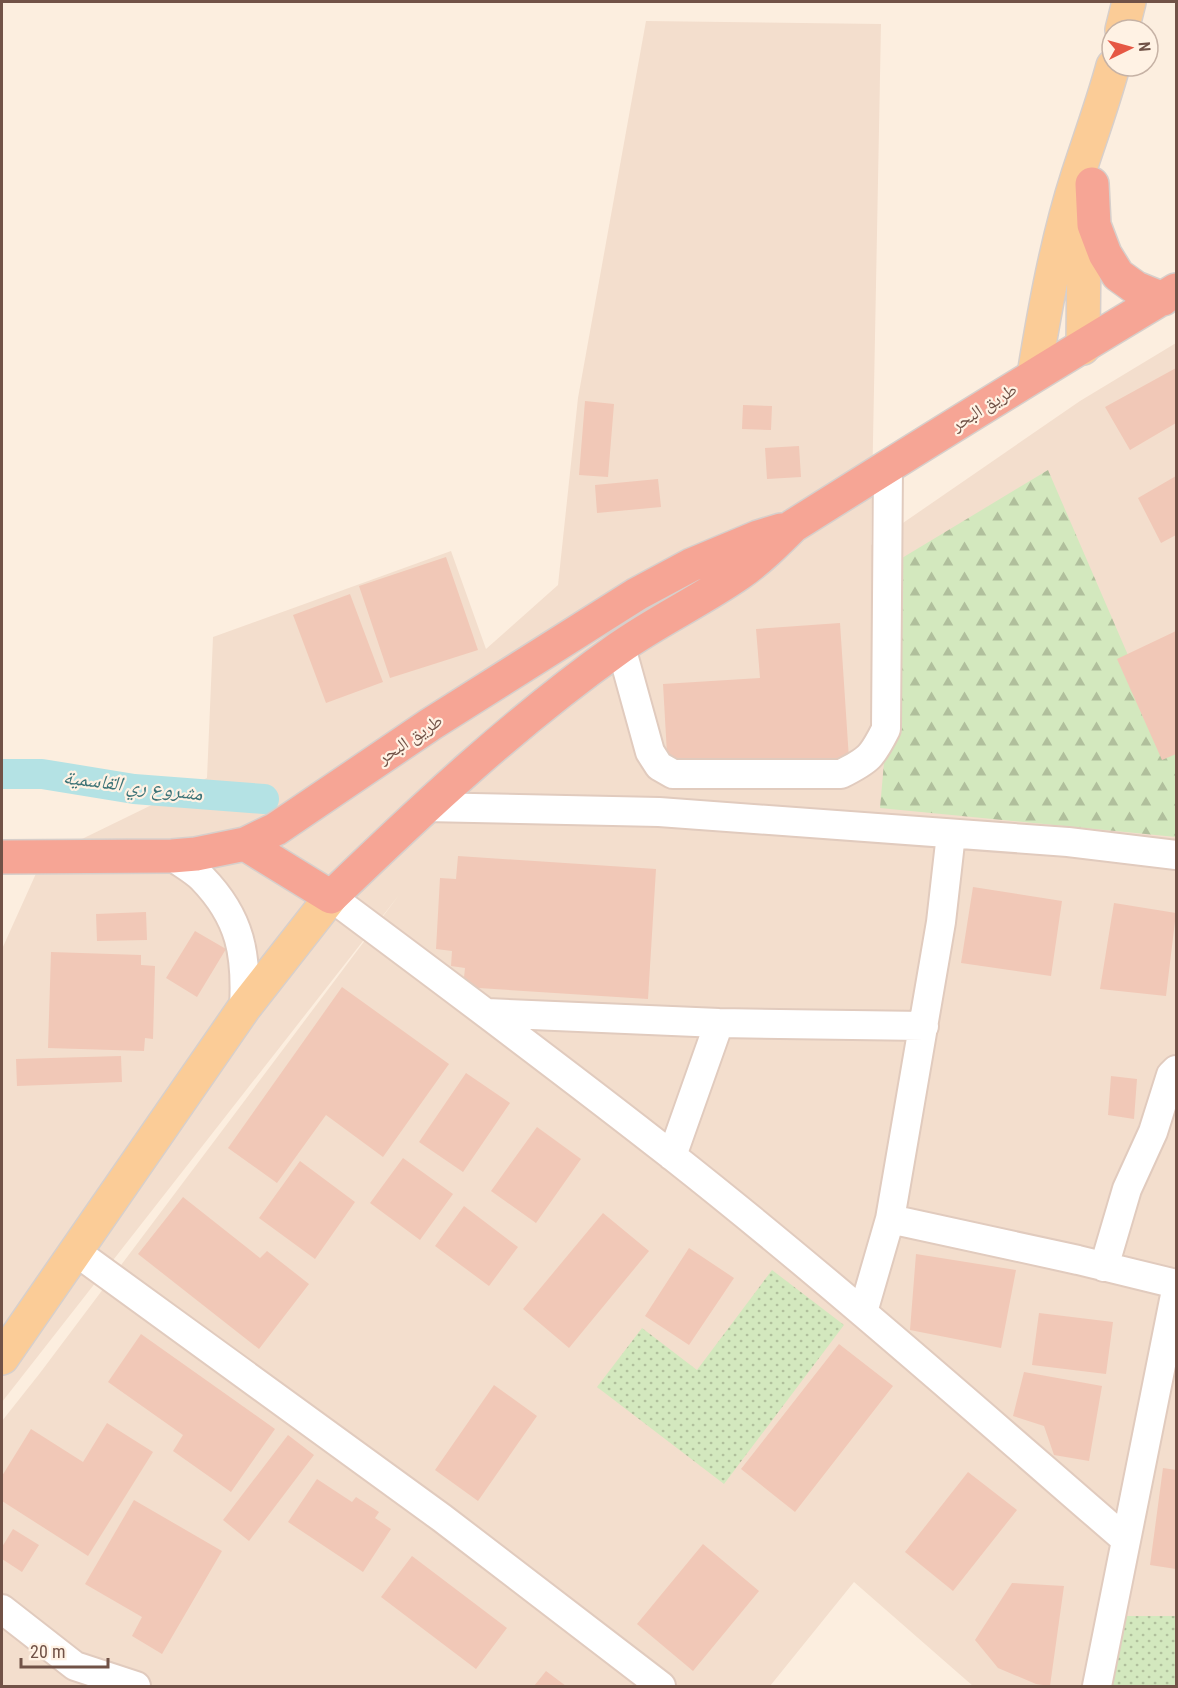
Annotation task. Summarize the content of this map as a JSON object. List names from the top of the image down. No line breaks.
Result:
{"streets":{"highway":["طريق البحر"]},"water":["مشروع ري القاسمية"],"scale_bar":"20 m","north":"right"}
